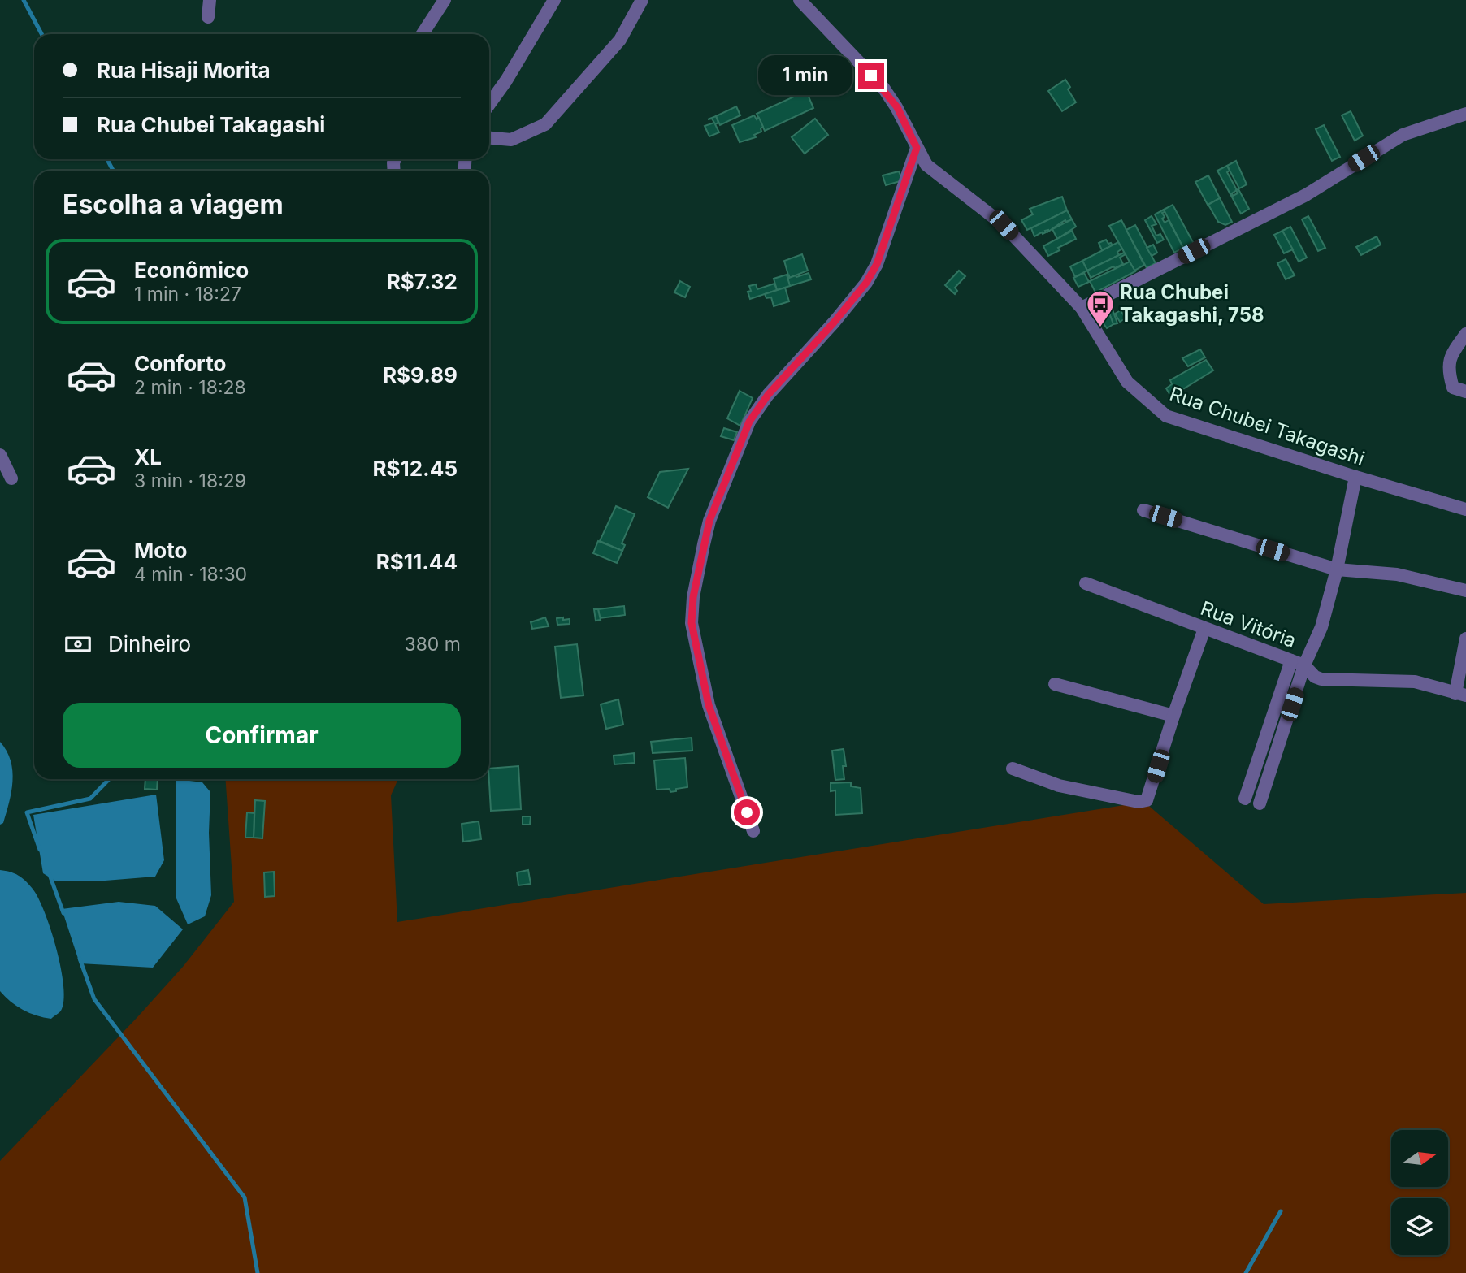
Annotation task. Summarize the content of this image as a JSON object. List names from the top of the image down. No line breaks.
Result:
{"streets":{"street":["Rua Chubei Takagashi","Rua Vitória"]},"places":{"bus stop":["Rua Chubei Takagashi, 758"]},"north":"right","page":{"banner":["Rua Hisaji Morita","Rua Chubei Takagashi"],"bubble":"1 min","heading":"Escolha a viagem","list":[{"name":"Econômico","note":"1 min · 18:27","value":"R$7.32"},{"name":"Conforto","note":"2 min · 18:28","value":"R$9.89"},{"name":"XL","note":"3 min · 18:29","value":"R$12.45"},{"name":"Moto","note":"4 min · 18:30","value":"R$11.44"}],"pay":["Dinheiro","380 m"],"buttons":"Confirmar"}}
